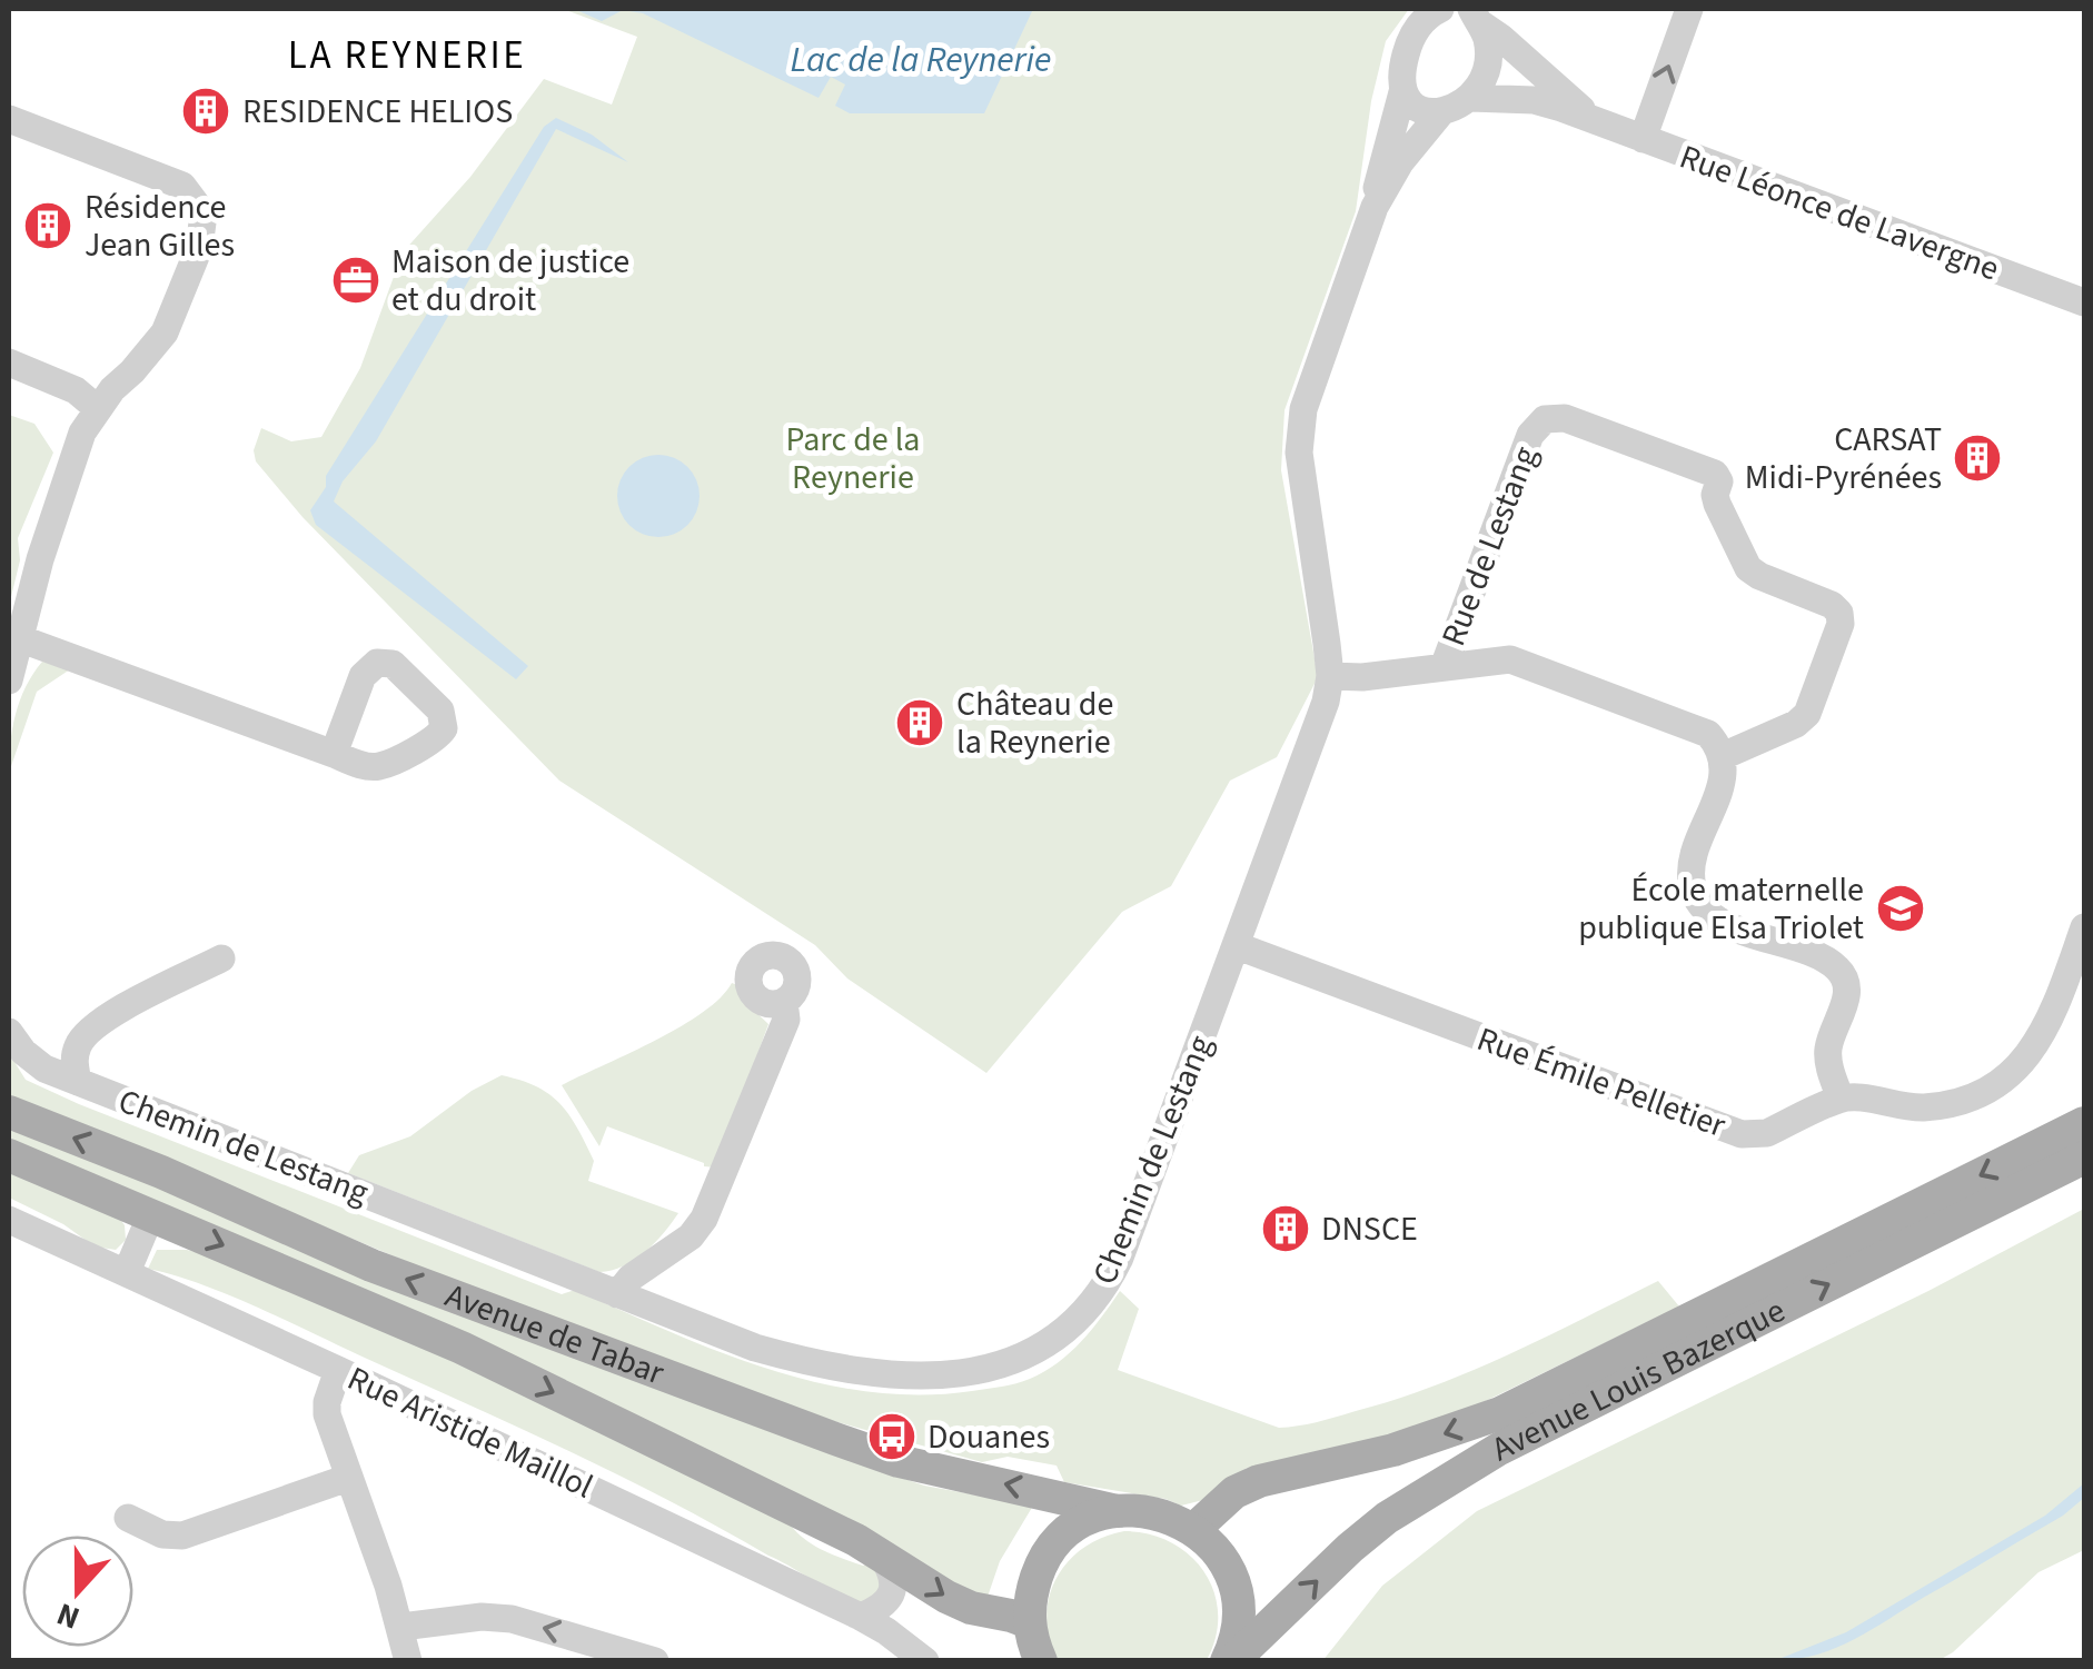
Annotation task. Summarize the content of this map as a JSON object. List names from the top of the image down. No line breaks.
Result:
{"streets":{"main road":["Avenue de Tabar","Avenue Louis Bazerque"],"street":["Rue Léonce de Lavergne","Rue de Lestang","Rue Émile Pelletier","Chemin de Lestang","Rue Aristide Maillol"]},"crossings":[["Rue Léonce de Lavergne","Chemin de Lestang"],["Rue Émile Pelletier","Chemin de Lestang"],["Avenue de Tabar","Avenue Louis Bazerque"]],"districts":["LA REYNERIE"],"water":["Lac de la Reynerie"],"parks":["Parc de la Reynerie"],"places":{"building":["RESIDENCE HELIOS","Résidence Jean Gilles","CARSAT Midi-Pyrénées","Château de la Reynerie","DNSCE"],"office":["Maison de justice et du droit"],"school or university":["École maternelle publique Elsa Triolet"],"bus stop":["Douanes"]},"north":"bottom"}
